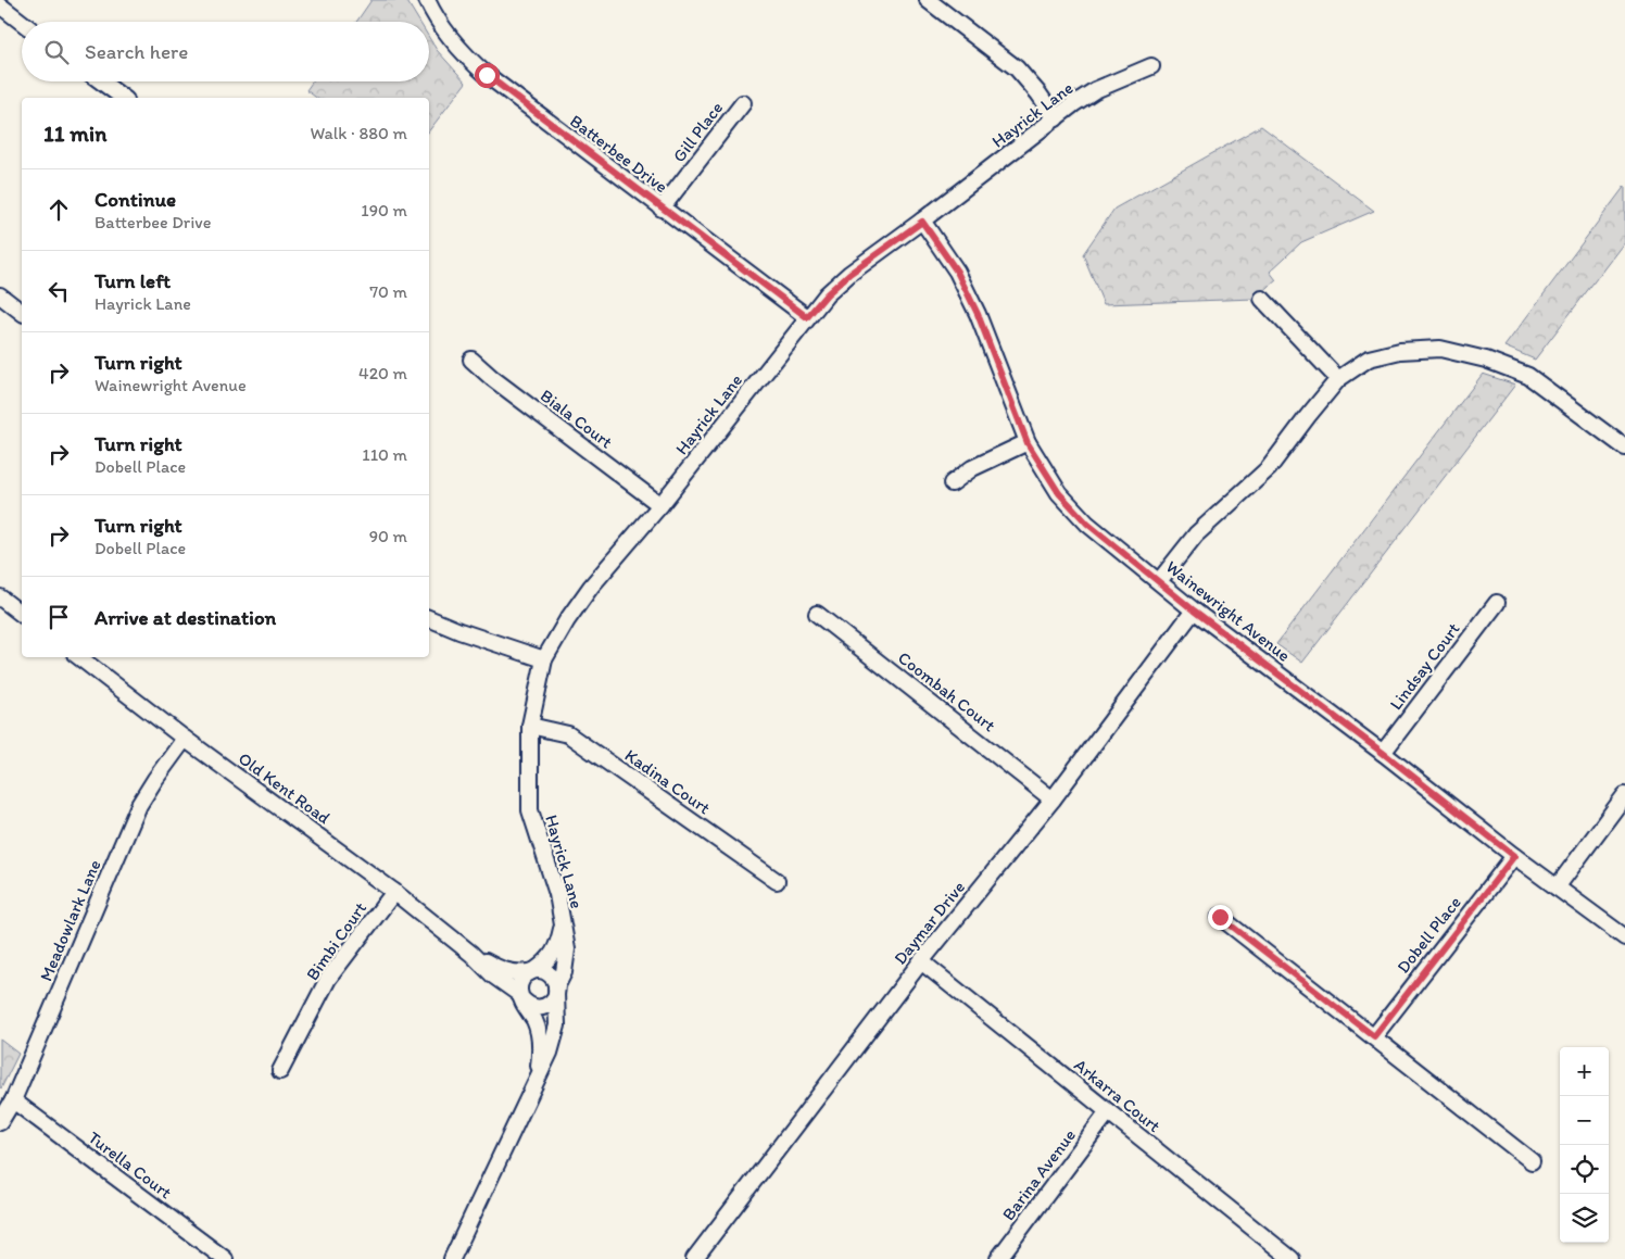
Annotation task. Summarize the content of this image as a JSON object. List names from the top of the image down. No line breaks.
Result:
{"streets":{"street":["Hayrick Lane","Gill Place","Batterbee Drive","Biala Court","Wainewright Avenue","Lindsay Court","Coombah Court","Kadina Court","Old Kent Road","Meadowlark Lane","Daymar Drive","Dobell Place","Bimbi Court","Arkarra Court","Turella Court","Barina Avenue"]},"crossings":[["Hayrick Lane","Batterbee Drive"],["Hayrick Lane","Biala Court"],["Hayrick Lane","Wainewright Avenue"],["Hayrick Lane","Kadina Court"],["Hayrick Lane","Old Kent Road"],["Gill Place","Batterbee Drive"],["Wainewright Avenue","Lindsay Court"],["Wainewright Avenue","Daymar Drive"],["Wainewright Avenue","Dobell Place"],["Coombah Court","Daymar Drive"],["Old Kent Road","Meadowlark Lane"],["Old Kent Road","Bimbi Court"],["Meadowlark Lane","Turella Court"],["Daymar Drive","Arkarra Court"],["Arkarra Court","Barina Avenue"]],"page":{"search":"Search here","heading":["11 min","Walk · 880 m"],"list":[["Continue","Batterbee Drive","190 m"],["Turn left","Hayrick Lane","70 m"],["Turn right","Wainewright Avenue","420 m"],["Turn right","Dobell Place","110 m"],["Turn right","Dobell Place","90 m"],"Arrive at destination"],"map_buttons":["+","−"]}}
